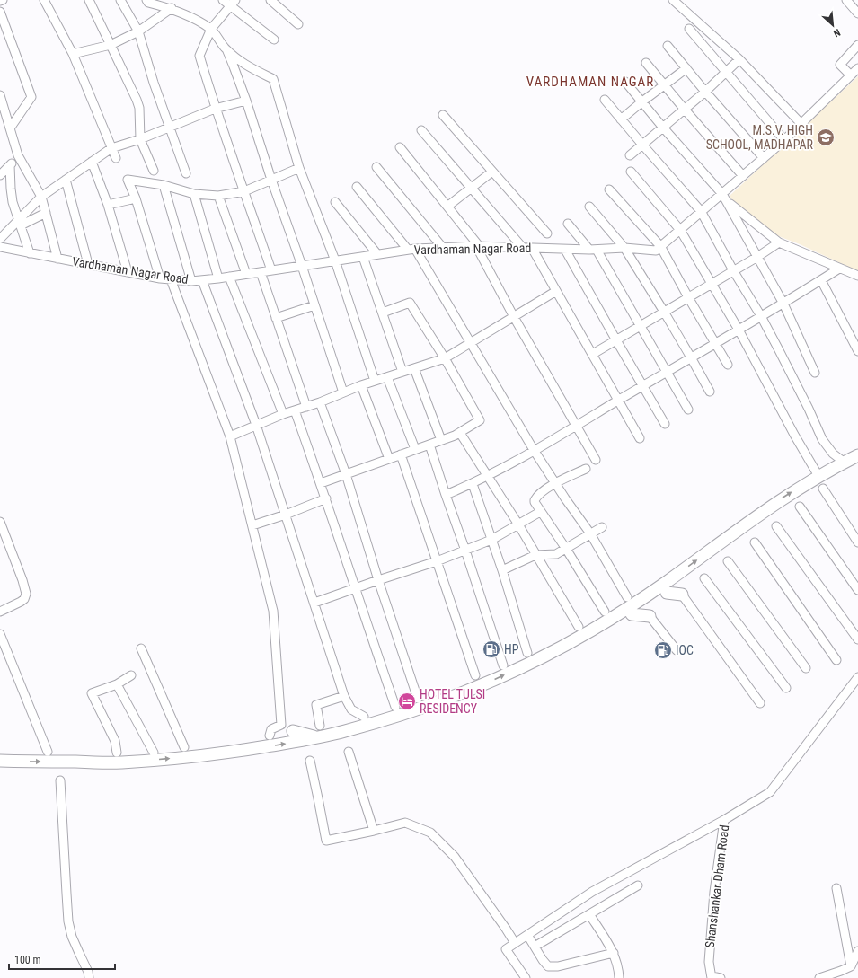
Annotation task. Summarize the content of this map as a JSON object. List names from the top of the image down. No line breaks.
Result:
{"streets":{"street":["Vardhaman Nagar Road","Shanshankar Dham Road"]},"districts":["VARDHAMAN NAGAR"],"places":{"school or university":["M.S.V. HIGH SCHOOL, MADHAPAR"],"fuel station":["HP","IOC"],"hotel":["HOTEL TULSI RESIDENCY"]},"scale_bar":"100 m","north":"bottom right"}
